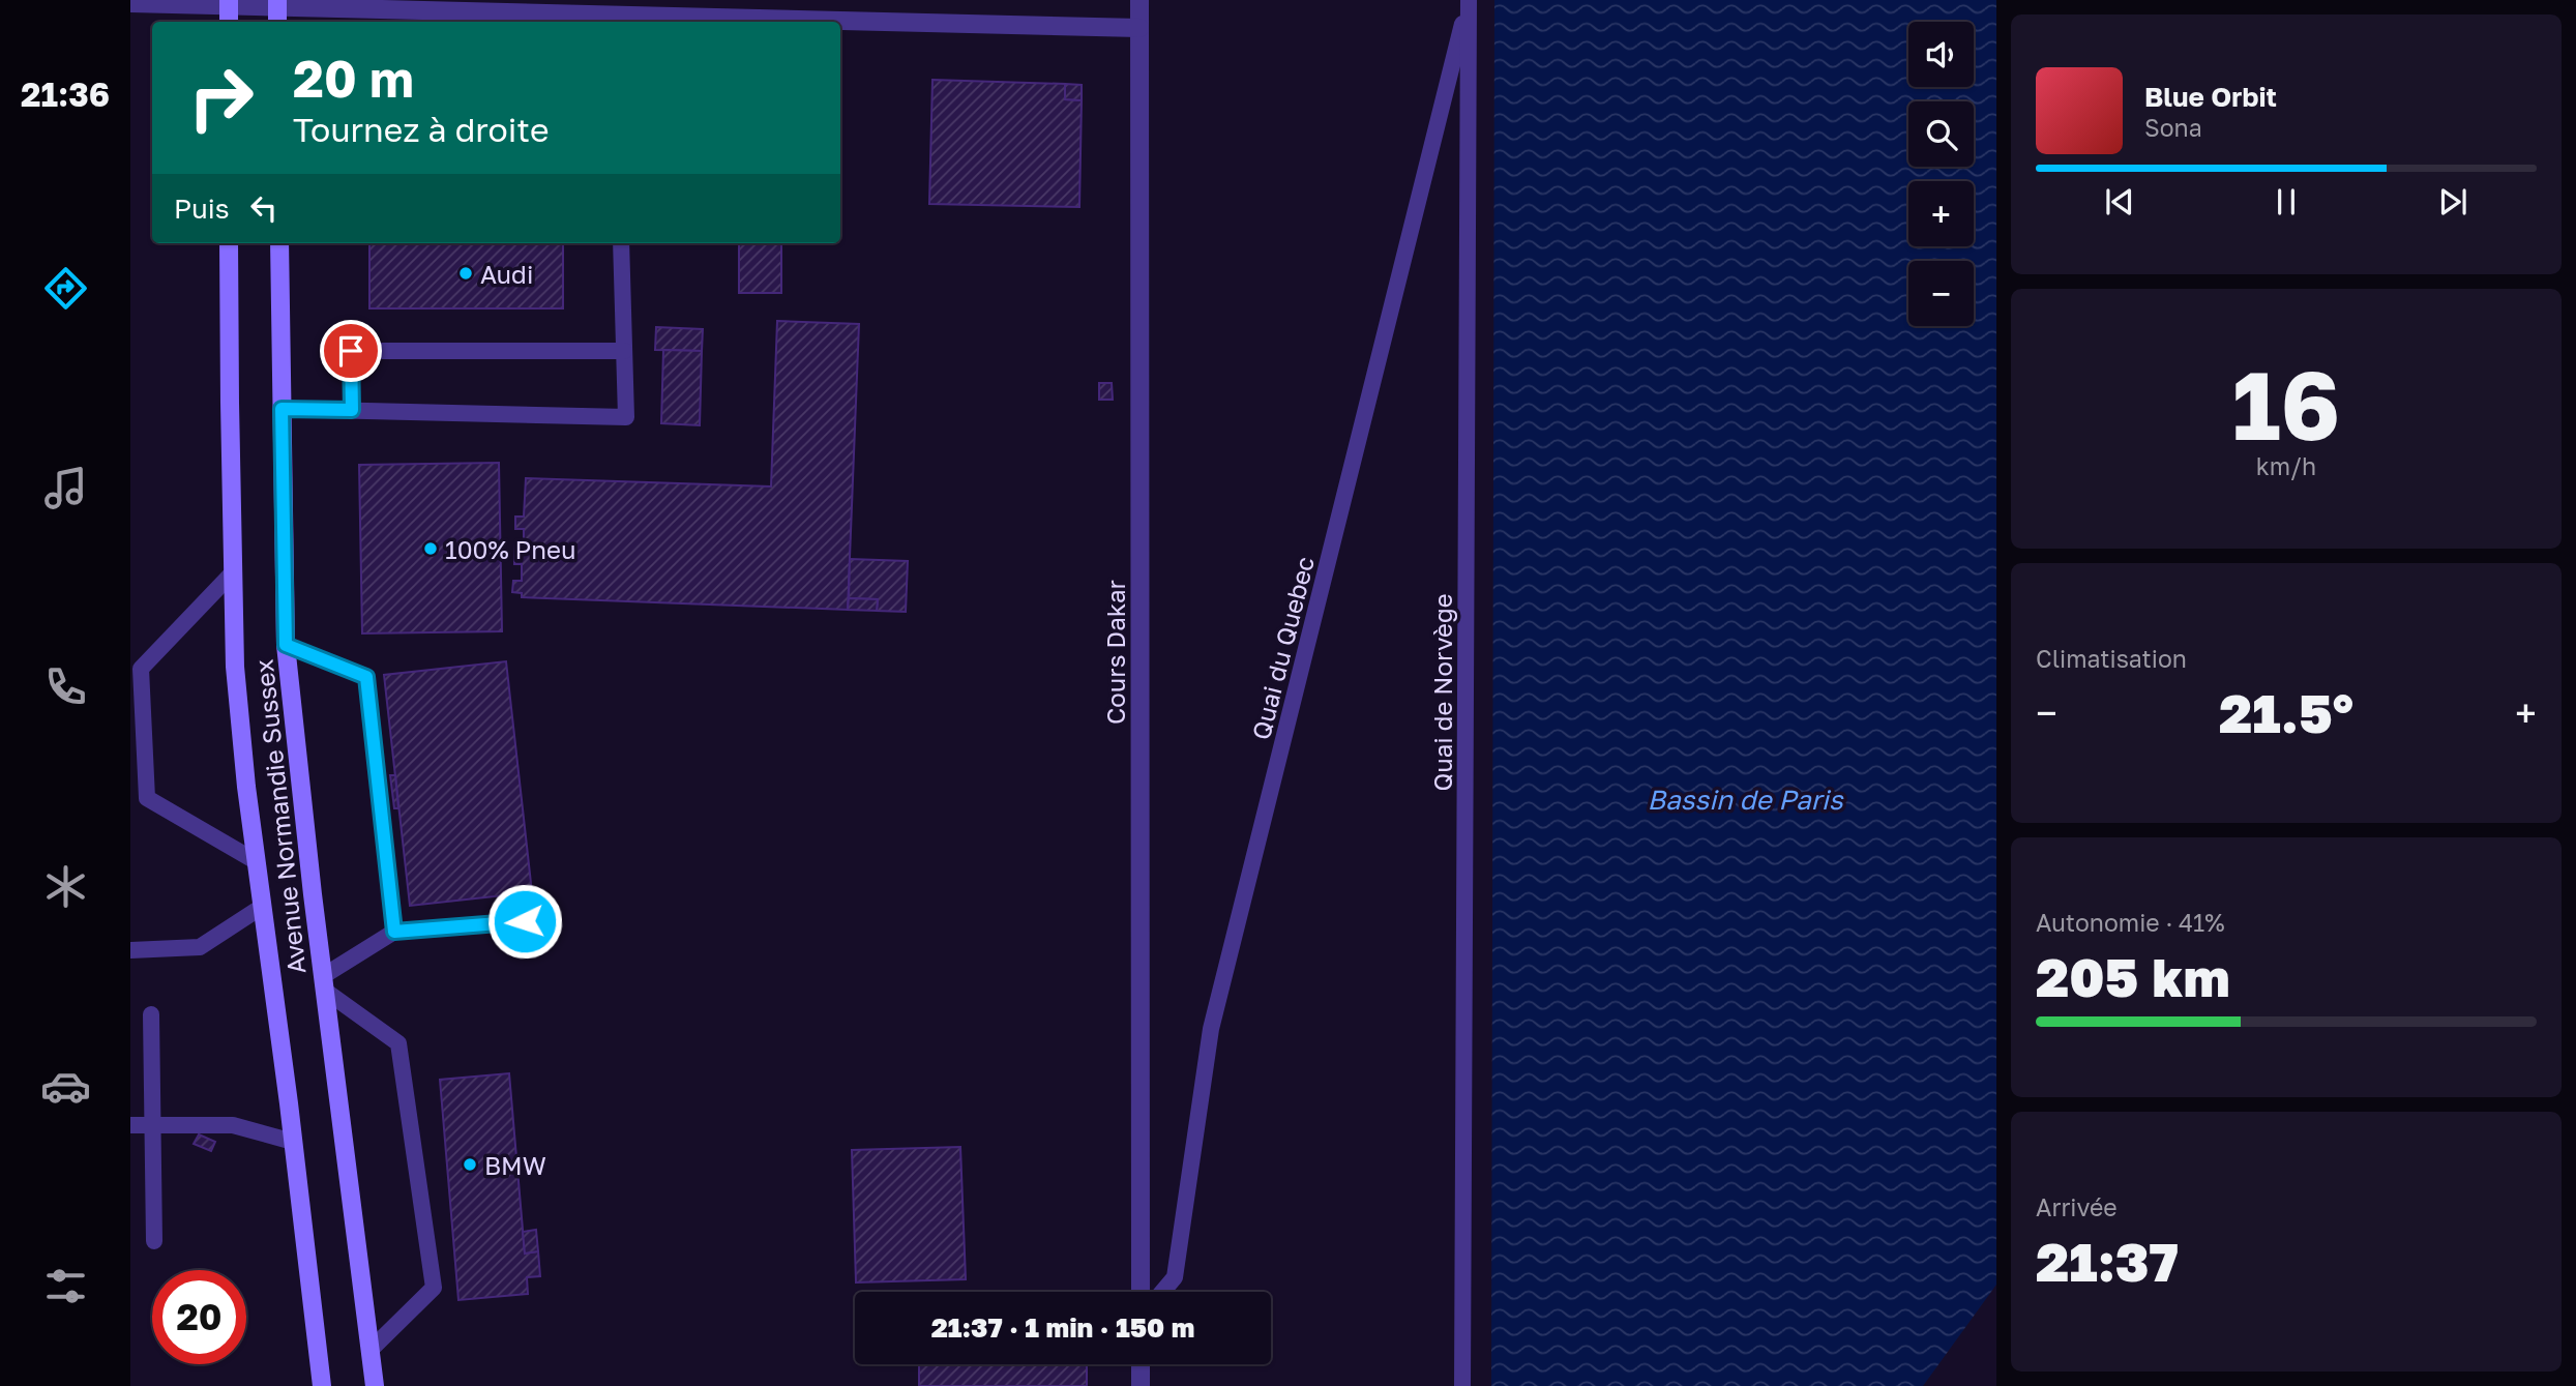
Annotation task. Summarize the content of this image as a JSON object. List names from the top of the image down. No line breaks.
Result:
{"streets":{"main road":["Avenue Normandie Sussex"],"street":["Cours Dakar"],"lane":["Quai du Quebec","Quai de Norvège"]},"crossings":[["Quai du Quebec","Quai de Norvège"]],"water":["Bassin de Paris"],"places":["Audi","100% Pneu","BMW"],"page":{"tabs":"21:36","map_buttons":["+","−"],"turn":["20 m","Tournez à droite"],"song":["Blue Orbit","Sona"],"then":"Puis","tile":[["16","km/h"],"Climatisation",["Autonomie · 41%","205 km"],["Arrivée","21:37"]],"heat":["−","21.5°","+"],"limit":"20","trip":"21:37 · 1 min · 150 m"}}
